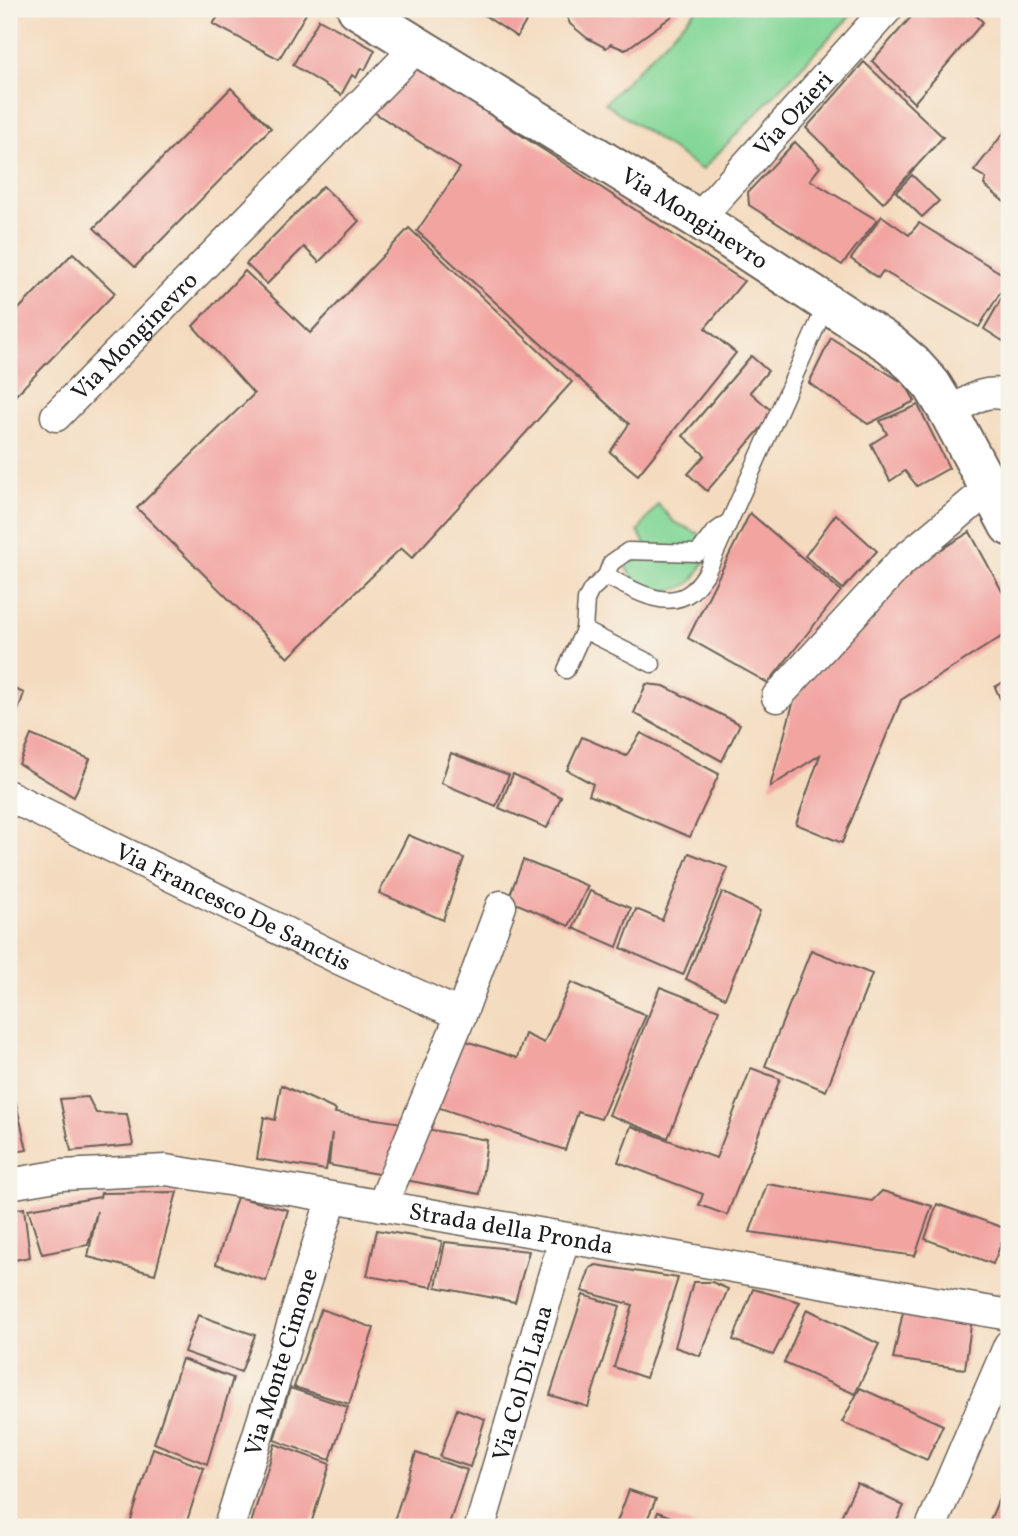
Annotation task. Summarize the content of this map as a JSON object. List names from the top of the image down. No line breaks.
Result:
{"streets":{"street":["Via Ozieri","Via Monginevro","Via Francesco De Sanctis","Strada della Pronda","Via Monte Cimone","Via Col Di Lana"]},"crossings":[["Via Ozieri","Via Monginevro"],["Strada della Pronda","Via Monte Cimone"],["Strada della Pronda","Via Col Di Lana"]]}
